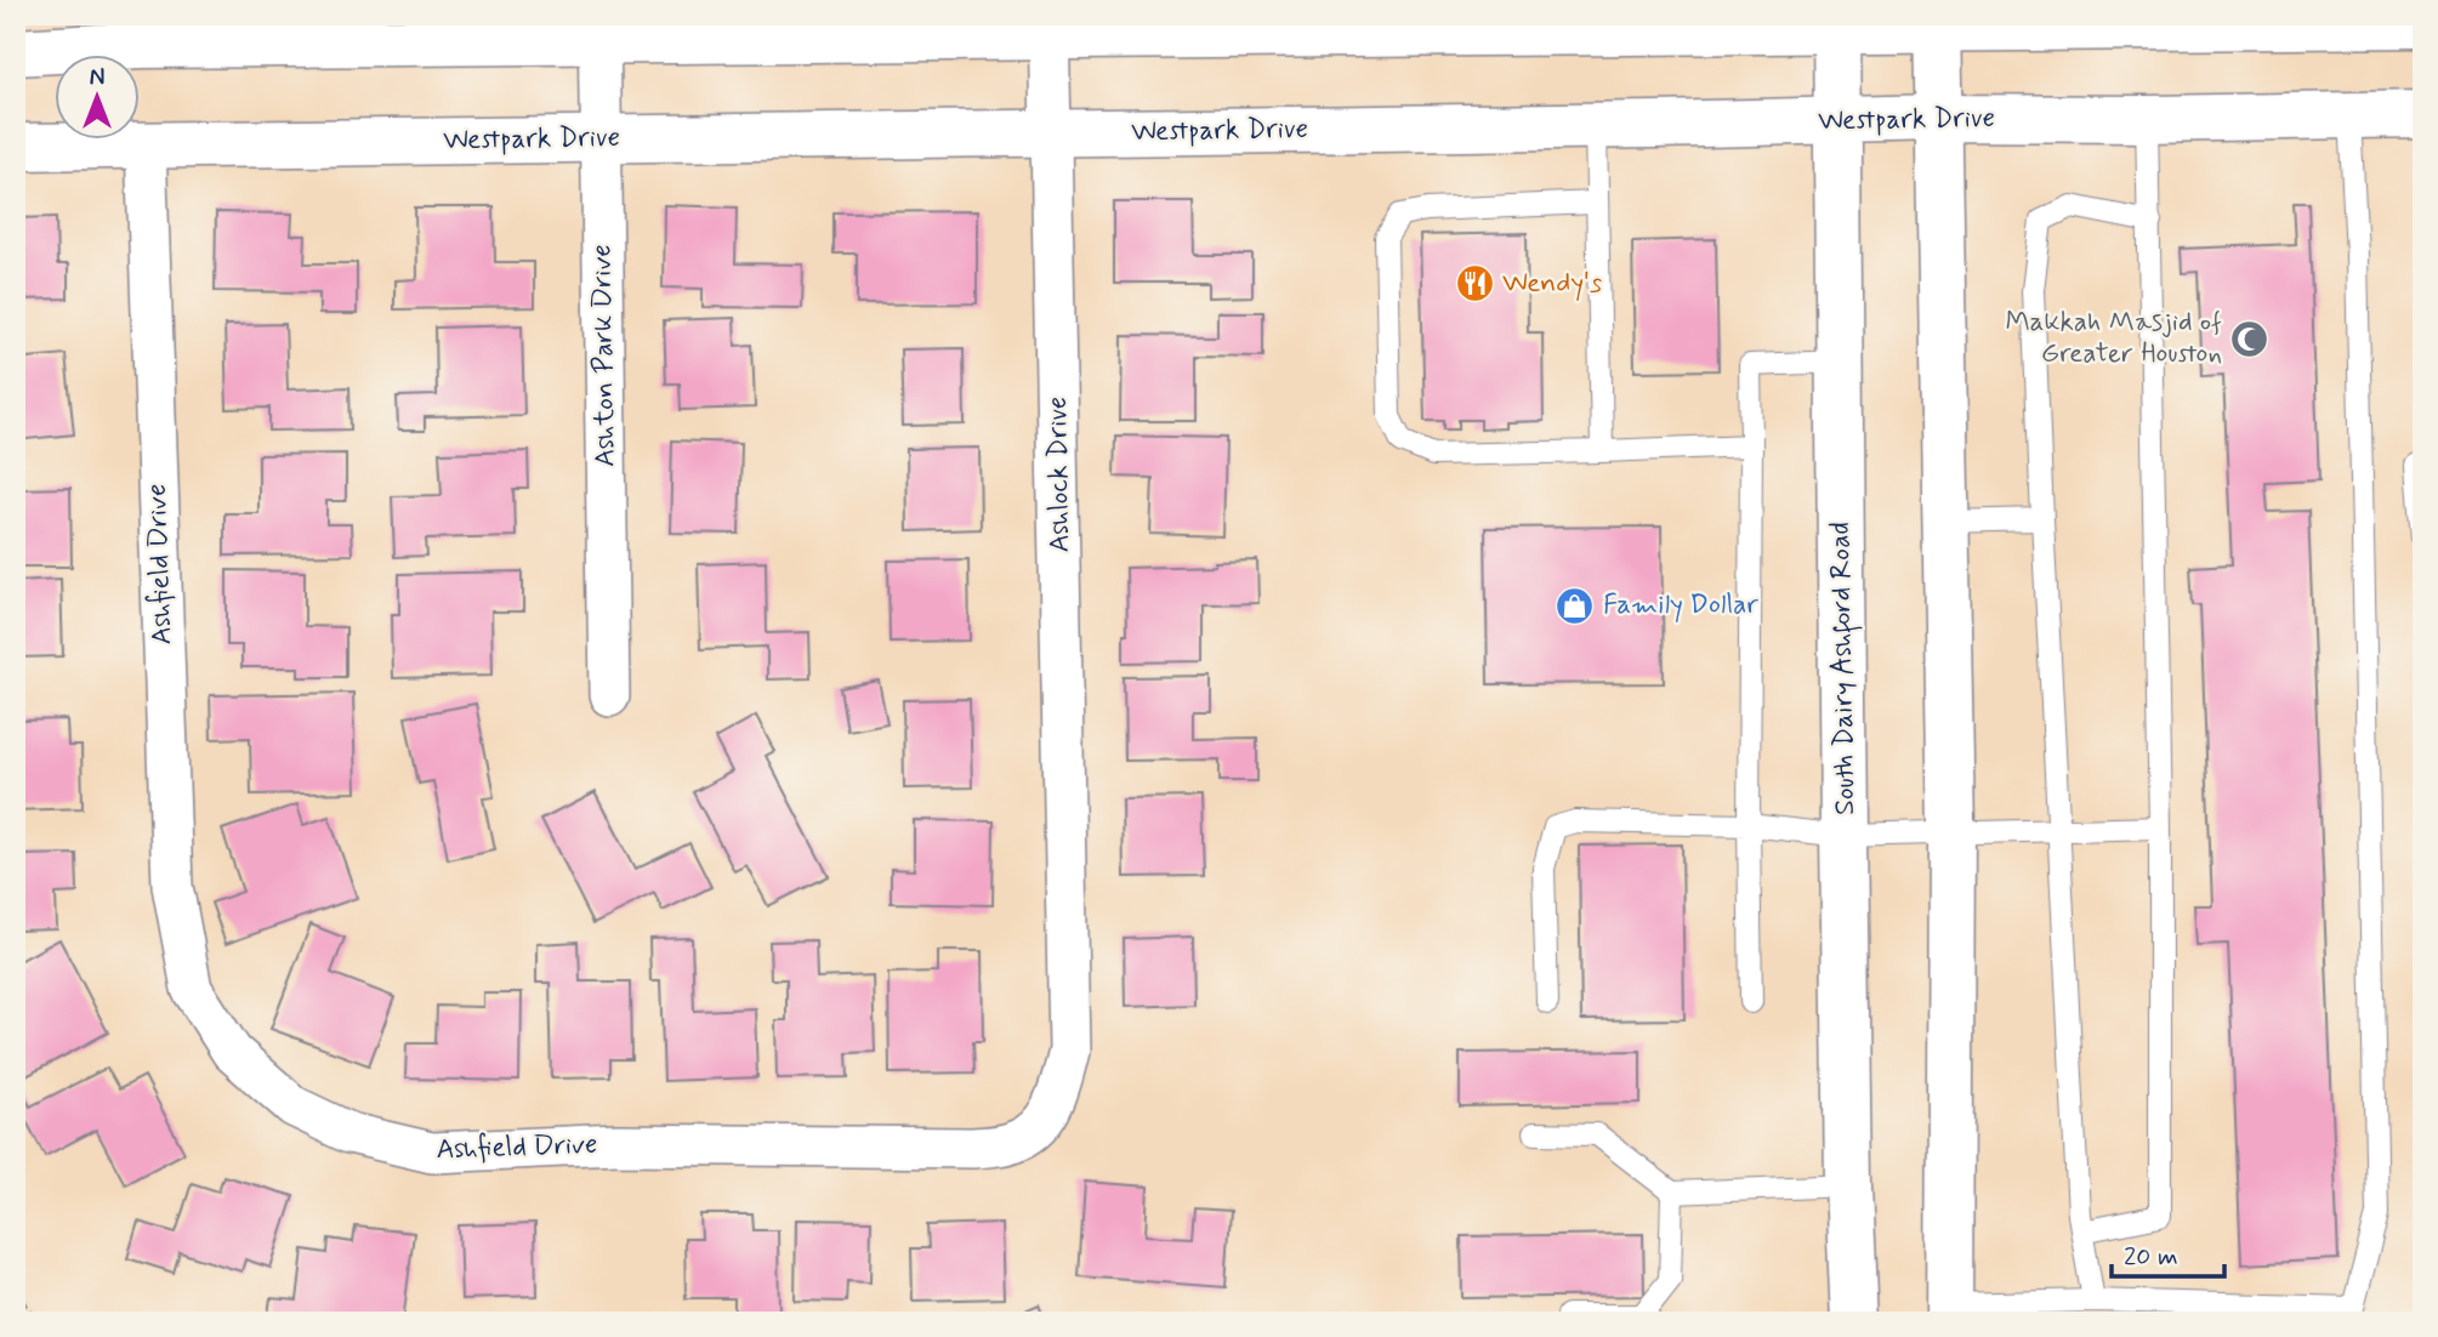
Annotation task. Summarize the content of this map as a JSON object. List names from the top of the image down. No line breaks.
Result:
{"streets":{"main road":["Westpark Drive","South Dairy Ashford Road"],"street":["Ashton Park Drive","Ashlock Drive","Ashfield Drive"]},"crossings":[["Westpark Drive","Ashton Park Drive"],["Westpark Drive","Ashlock Drive"],["Westpark Drive","Ashfield Drive"],["Westpark Drive","South Dairy Ashford Road"],["Ashlock Drive","Ashfield Drive"]],"places":{"restaurant":["Wendy's"],"mosque":["Makkah Masjid of Greater Houston"],"shop":["Family Dollar"]},"scale_bar":"20 m","north":"top"}
